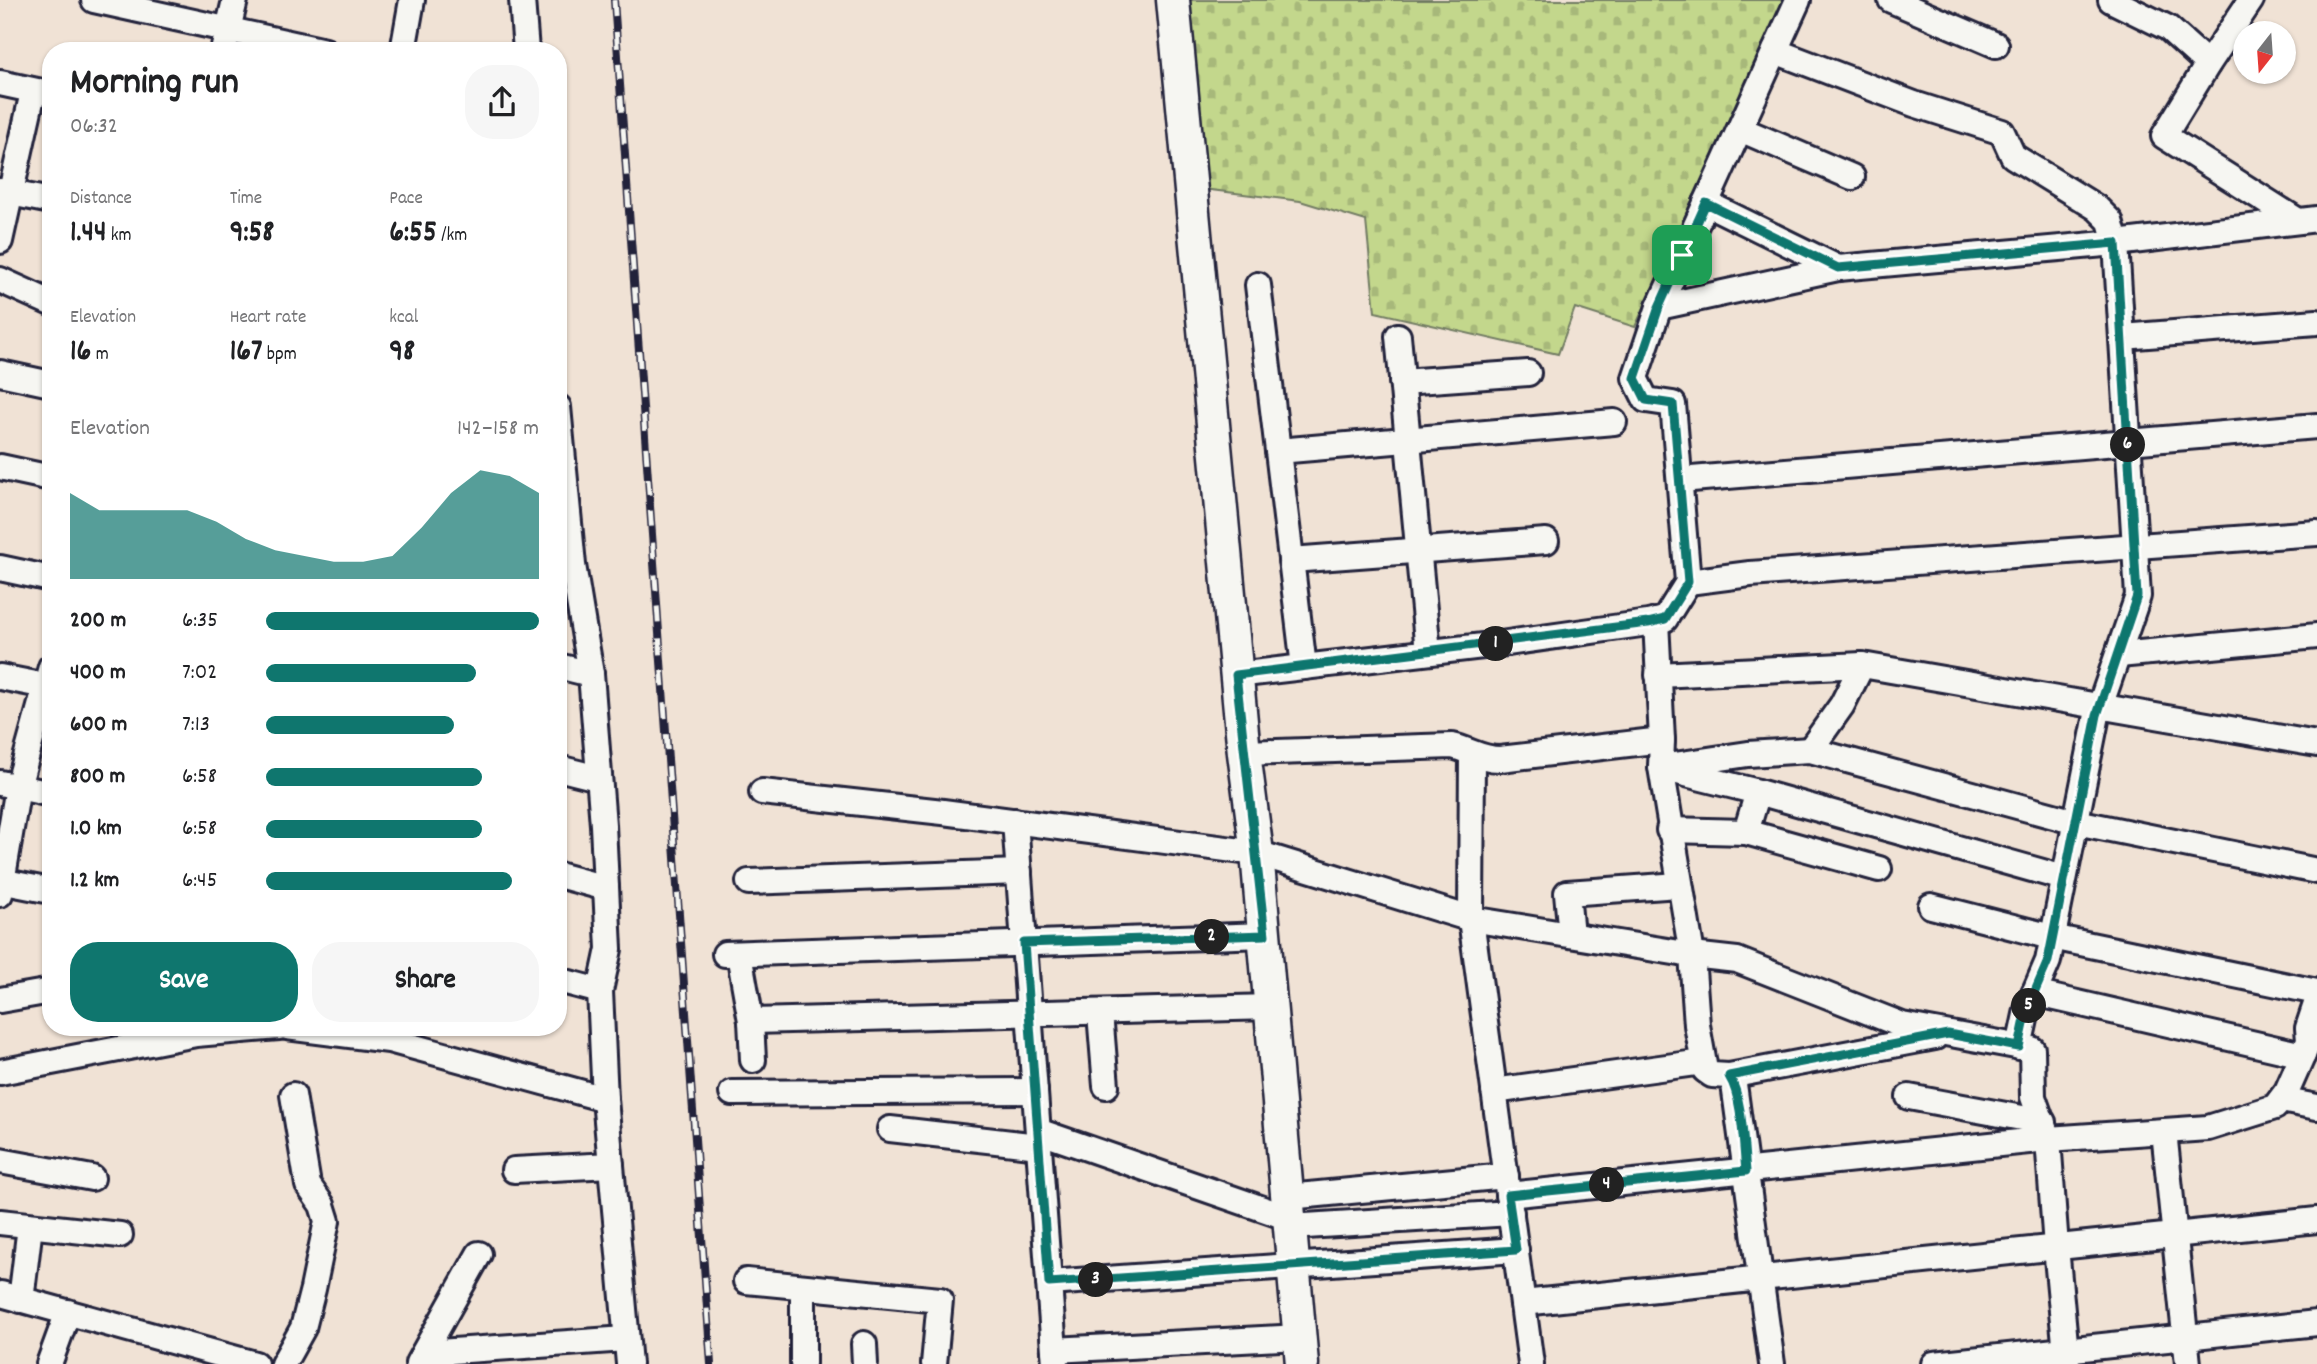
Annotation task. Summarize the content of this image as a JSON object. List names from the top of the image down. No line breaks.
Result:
{"north":"bottom","page":{"heading":["Morning run","06:32"],"stats":[["Distance","1.44 km"],["Time","9:58"],["Pace","6:55 /km"],["Elevation","16 m"],["Heart rate","167 bpm"],["kcal","98"]],"chart":["Elevation","142–158 m"],"pins":["6","1","2","5","4","3"],"list":[{"name":"200 m","note":"6:35"},{"name":"400 m","note":"7:02"},{"name":"600 m","note":"7:13"},{"name":"800 m","note":"6:58"},{"name":"1.0 km","note":"6:58"},{"name":"1.2 km","note":"6:45"}],"buttons":["Save","Share"]}}
